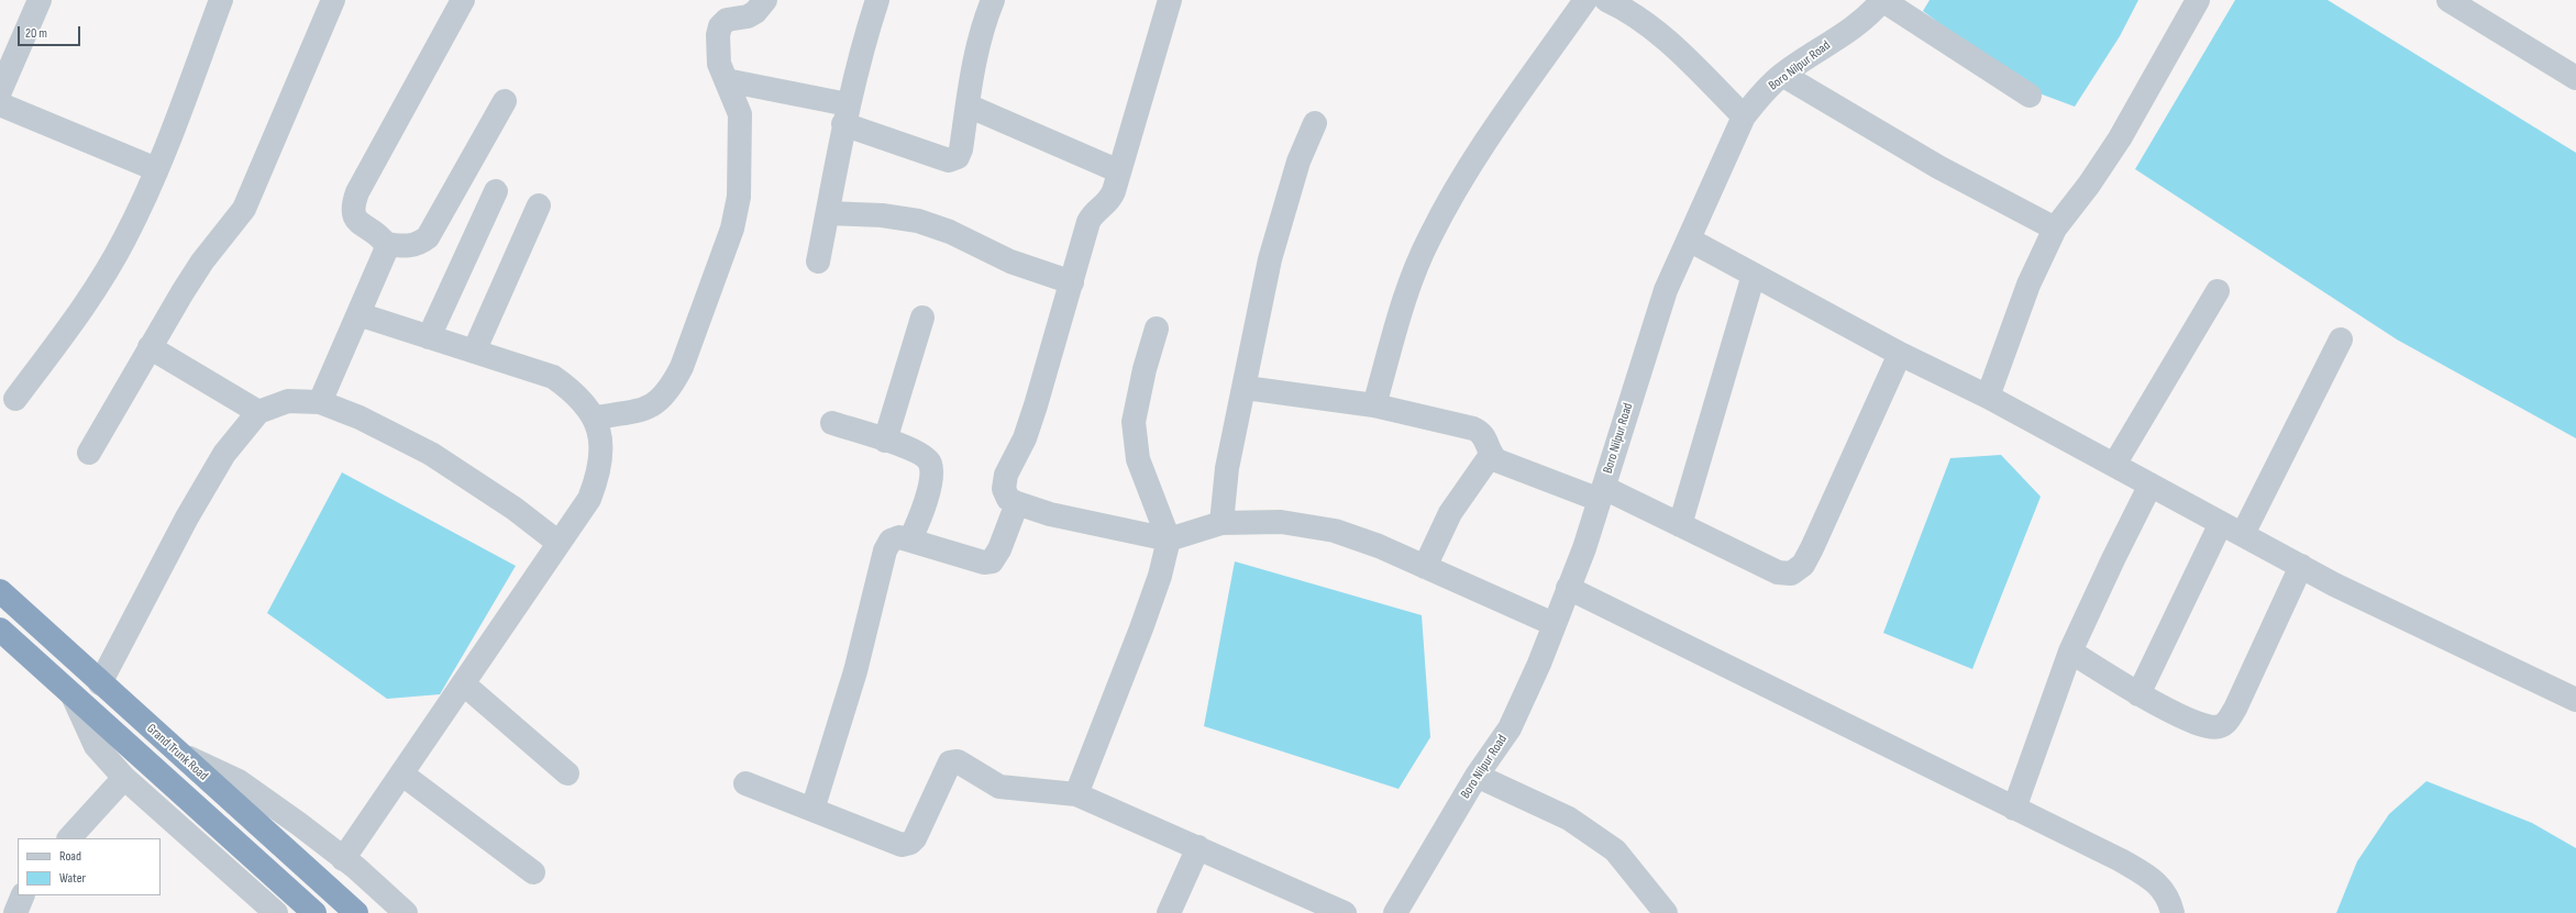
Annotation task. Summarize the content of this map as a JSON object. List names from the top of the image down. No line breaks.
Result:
{"streets":{"highway":["Grand Trunk Road"],"street":["Boro Nilpur Road"]},"legend":["Road","Water"],"scale_bar":"20 m"}
